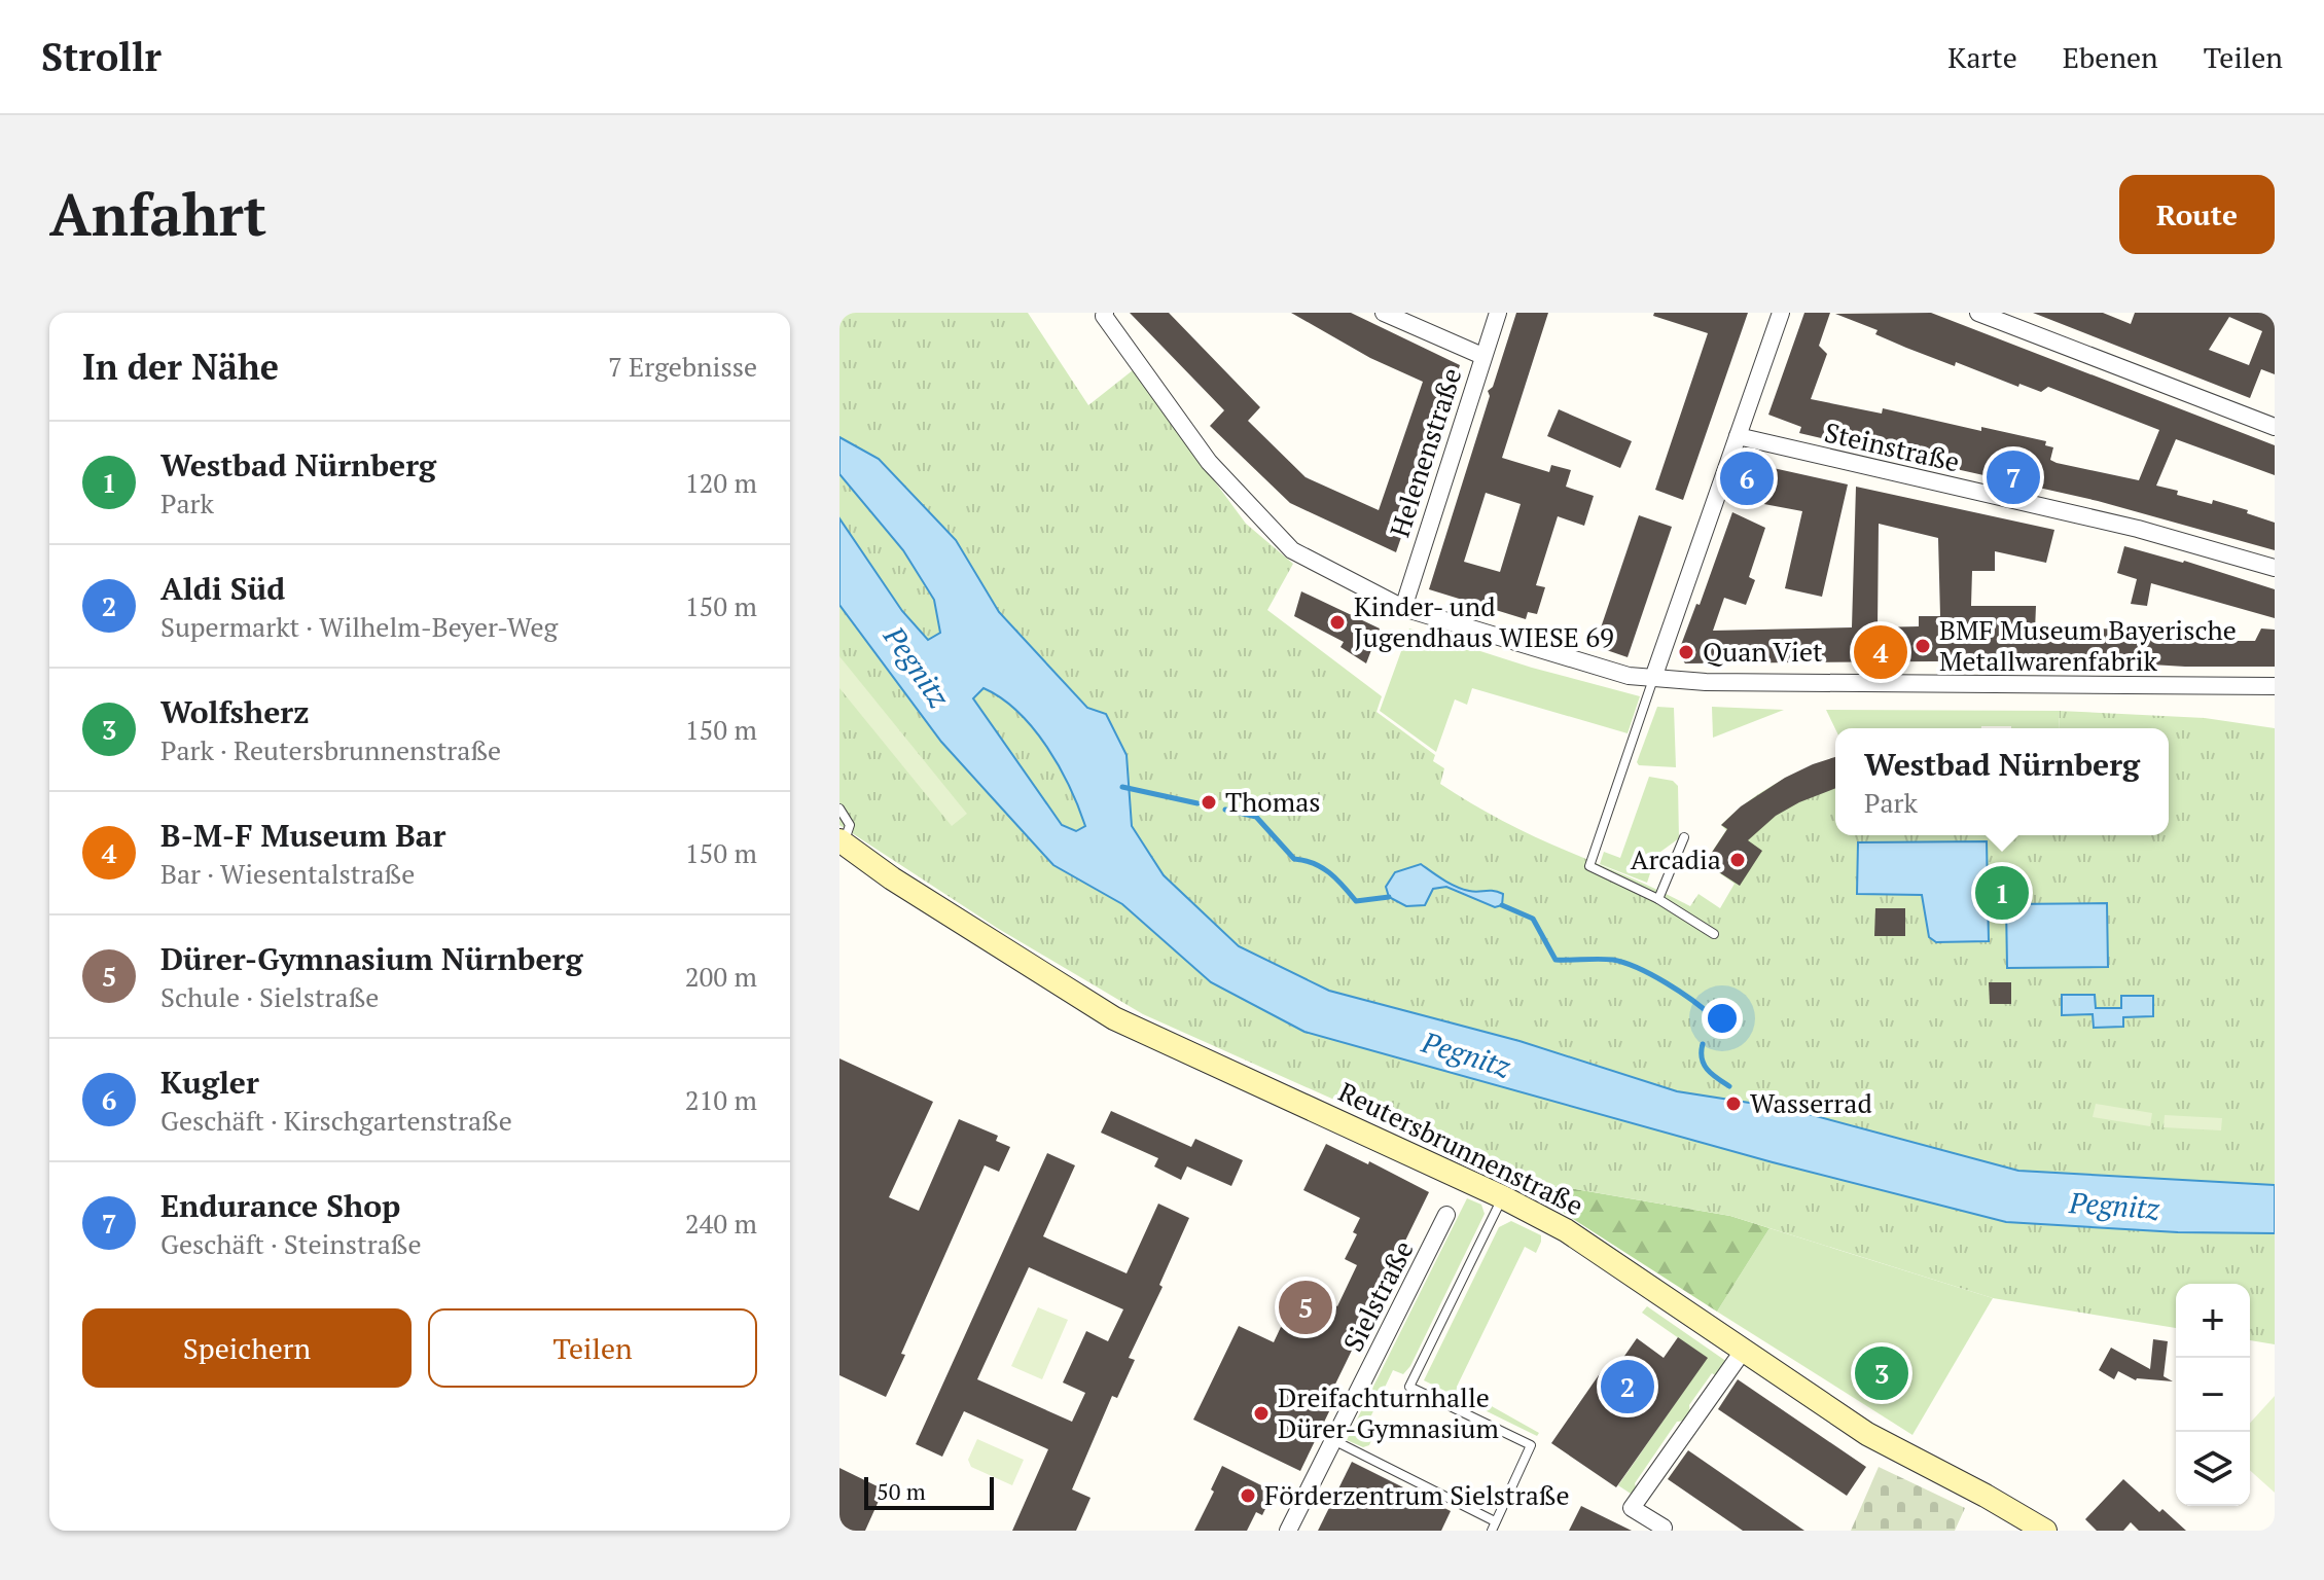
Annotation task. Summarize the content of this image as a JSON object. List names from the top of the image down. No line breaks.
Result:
{"streets":{"street":["Steinstraße","Helenenstraße","Reutersbrunnenstraße","Sielstraße"]},"water":["Pegnitz"],"places":["Kinder- und Jugendhaus WIESE 69","BMF Museum Bayerische Metallwarenfabrik","Quan Viet","Thomas","Arcadia","Wasserrad","Dreifachturnhalle Dürer-Gymnasium","Förderzentrum Sielstraße"],"scale_bar":"50 m","page":{"header":"Strollr","nav":["Karte","Ebenen","Teilen"],"buttons":["Route",["Speichern","Teilen"]],"title":"Anfahrt","heading":["In der Nähe","7 Ergebnisse"],"list":[{"mark":"1","name":"Westbad Nürnberg","note":"Park","value":"120 m"},{"mark":"2","name":"Aldi Süd","note":"Supermarkt · Wilhelm-Beyer-Weg","value":"150 m"},{"mark":"3","name":"Wolfsherz","note":"Park · Reutersbrunnenstraße","value":"150 m"},{"mark":"4","name":"B-M-F Museum Bar","note":"Bar · Wiesentalstraße","value":"150 m"},{"mark":"5","name":"Dürer-Gymnasium Nürnberg","note":"Schule · Sielstraße","value":"200 m"},{"mark":"6","name":"Kugler","note":"Geschäft · Kirschgartenstraße","value":"210 m"},{"mark":"7","name":"Endurance Shop","note":"Geschäft · Steinstraße","value":"240 m"}],"pins":["7","6","4","1","5","3","2"],"popup":["Westbad Nürnberg","Park"],"map_buttons":["+","−"],"scale":"50 m"}}
